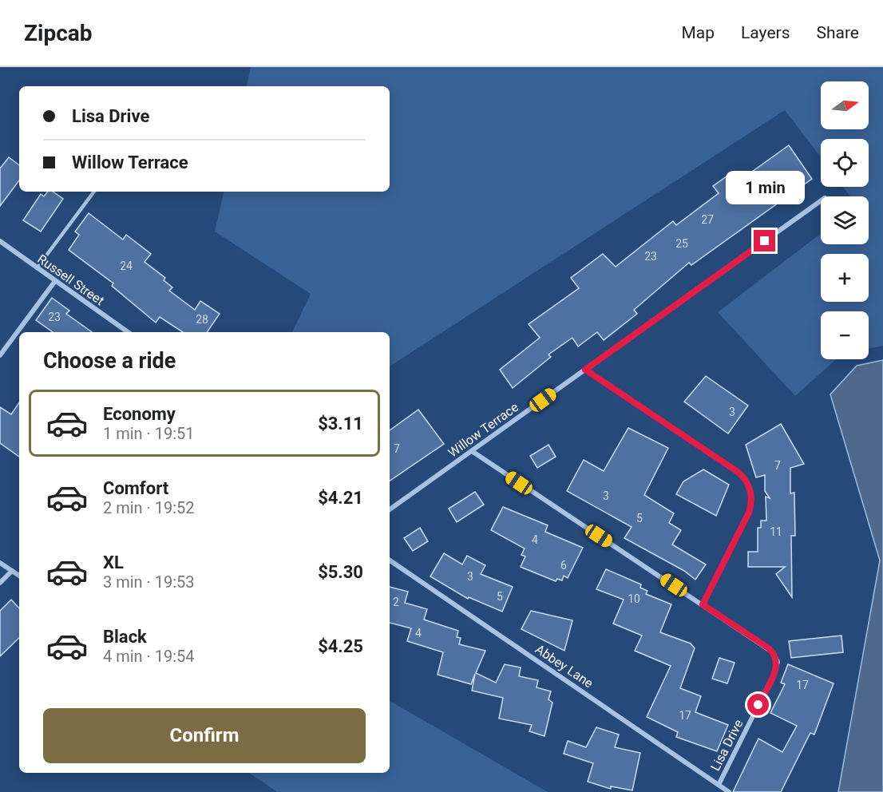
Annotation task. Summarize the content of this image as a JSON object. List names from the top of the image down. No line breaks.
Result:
{"streets":{"street":["Russell Street","Willow Terrace","Abbey Lane","Lisa Drive"]},"crossings":[["Willow Terrace","Lisa Drive"],["Abbey Lane","Lisa Drive"]],"house_numbers":["27","25","23","24","23","28","3","7","7","3","5","11","4","6","3","5","10","2","4","17","17"],"north":"right","page":{"header":"Zipcab","nav":["Map","Layers","Share"],"map_buttons":["+","−"],"banner":["Lisa Drive","Willow Terrace"],"bubble":"1 min","heading":"Choose a ride","list":[{"name":"Economy","note":"1 min · 19:51","value":"$3.11"},{"name":"Comfort","note":"2 min · 19:52","value":"$4.21"},{"name":"XL","note":"3 min · 19:53","value":"$5.30"},{"name":"Black","note":"4 min · 19:54","value":"$4.25"}],"buttons":"Confirm"}}
